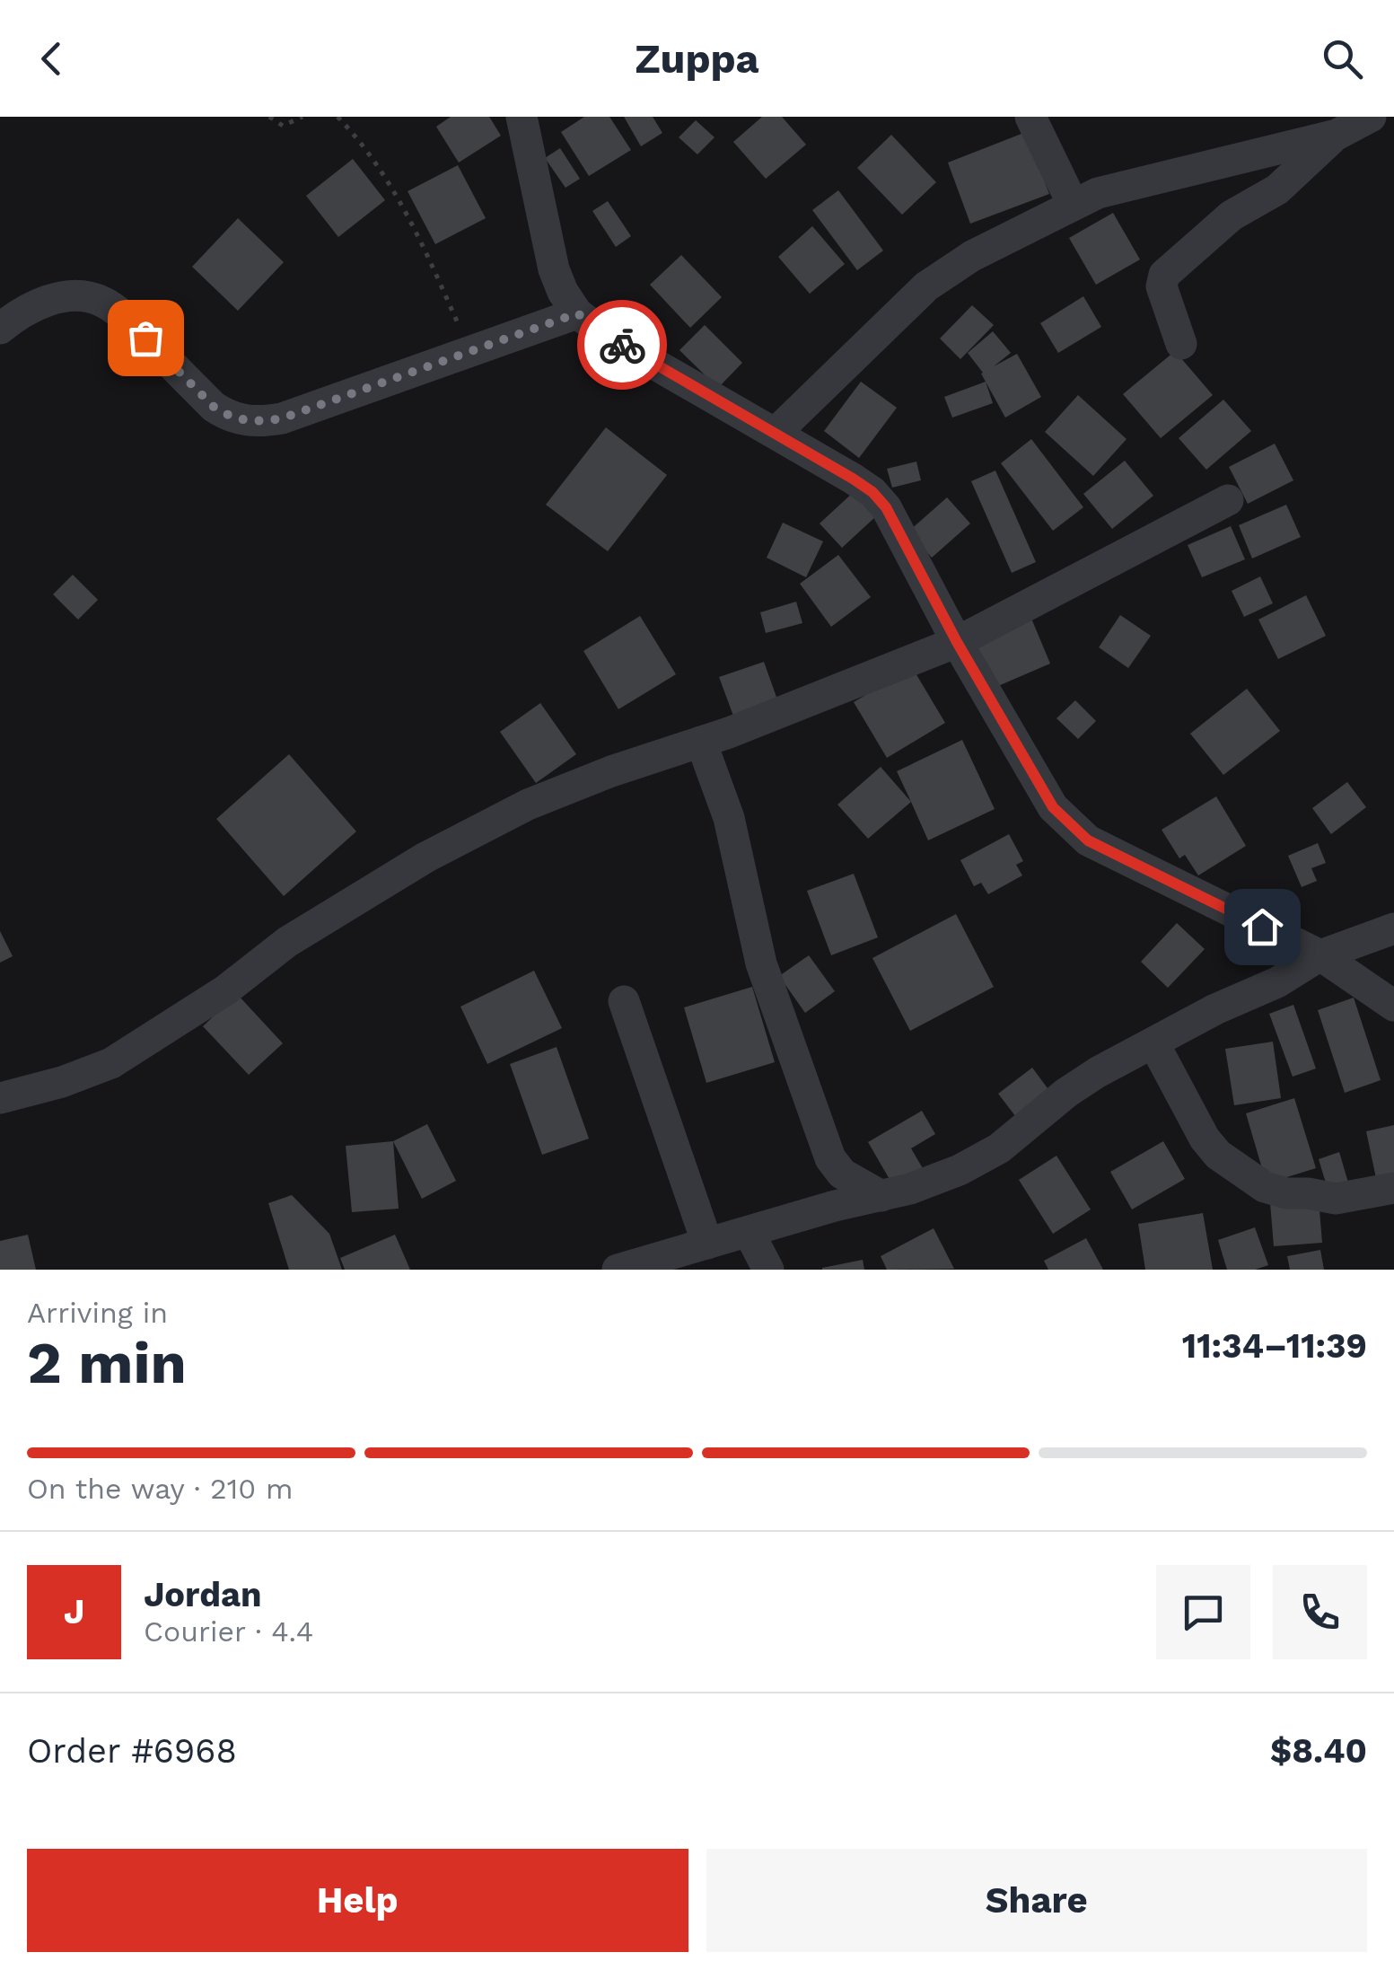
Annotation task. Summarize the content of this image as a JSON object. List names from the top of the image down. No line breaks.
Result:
{"page":{"header":"Zuppa","heading":["2 min","Arriving in","11:34–11:39"],"panel":["Jordan","Courier · 4.4","Order #6968","$8.40"],"bar":"On the way · 210 m","round":"J","buttons":["Help","Share"]}}
